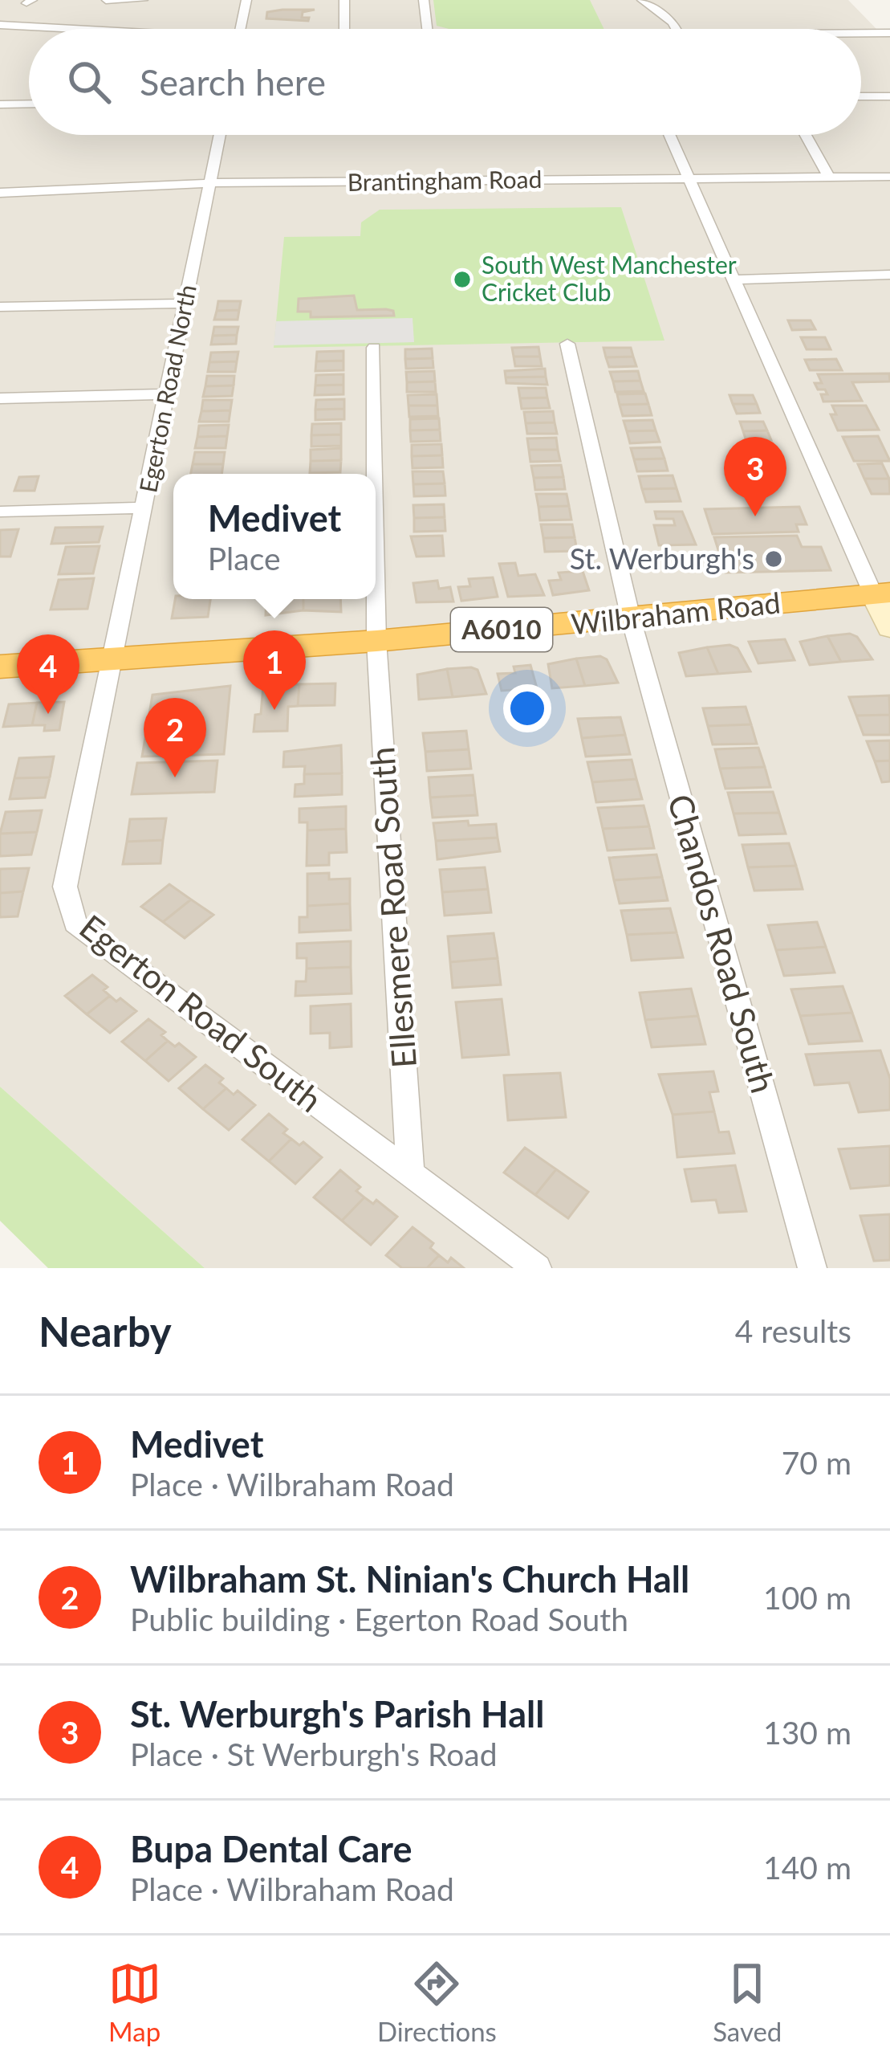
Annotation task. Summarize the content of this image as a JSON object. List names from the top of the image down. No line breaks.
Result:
{"streets":{"highway":["Wilbraham Road","A6010"],"street":["Brantingham Road","Egerton Road North","Ellesmere Road South","Chandos Road South","Egerton Road South"]},"crossings":[["Brantingham Road","Egerton Road North"],["Egerton Road North","Wilbraham Road"],["Egerton Road North","Egerton Road South"],["Wilbraham Road","Ellesmere Road South"],["Wilbraham Road","Chandos Road South"],["Wilbraham Road","Egerton Road South"],["Ellesmere Road South","Egerton Road South"]],"places":["South West Manchester Cricket Club","St. Werburgh's"],"page":{"search":"Search here","pins":["3","1","4","2"],"popup":["Medivet","Place"],"heading":["Nearby","4 results"],"list":[{"mark":"1","name":"Medivet","note":"Place · Wilbraham Road","value":"70 m"},{"mark":"2","name":"Wilbraham St. Ninian's Church Hall","note":"Public building · Egerton Road South","value":"100 m"},{"mark":"3","name":"St. Werburgh's Parish Hall","note":"Place · St Werburgh's Road","value":"130 m"},{"mark":"4","name":"Bupa Dental Care","note":"Place · Wilbraham Road","value":"140 m"}],"nav":["Map","Directions","Saved"]}}
